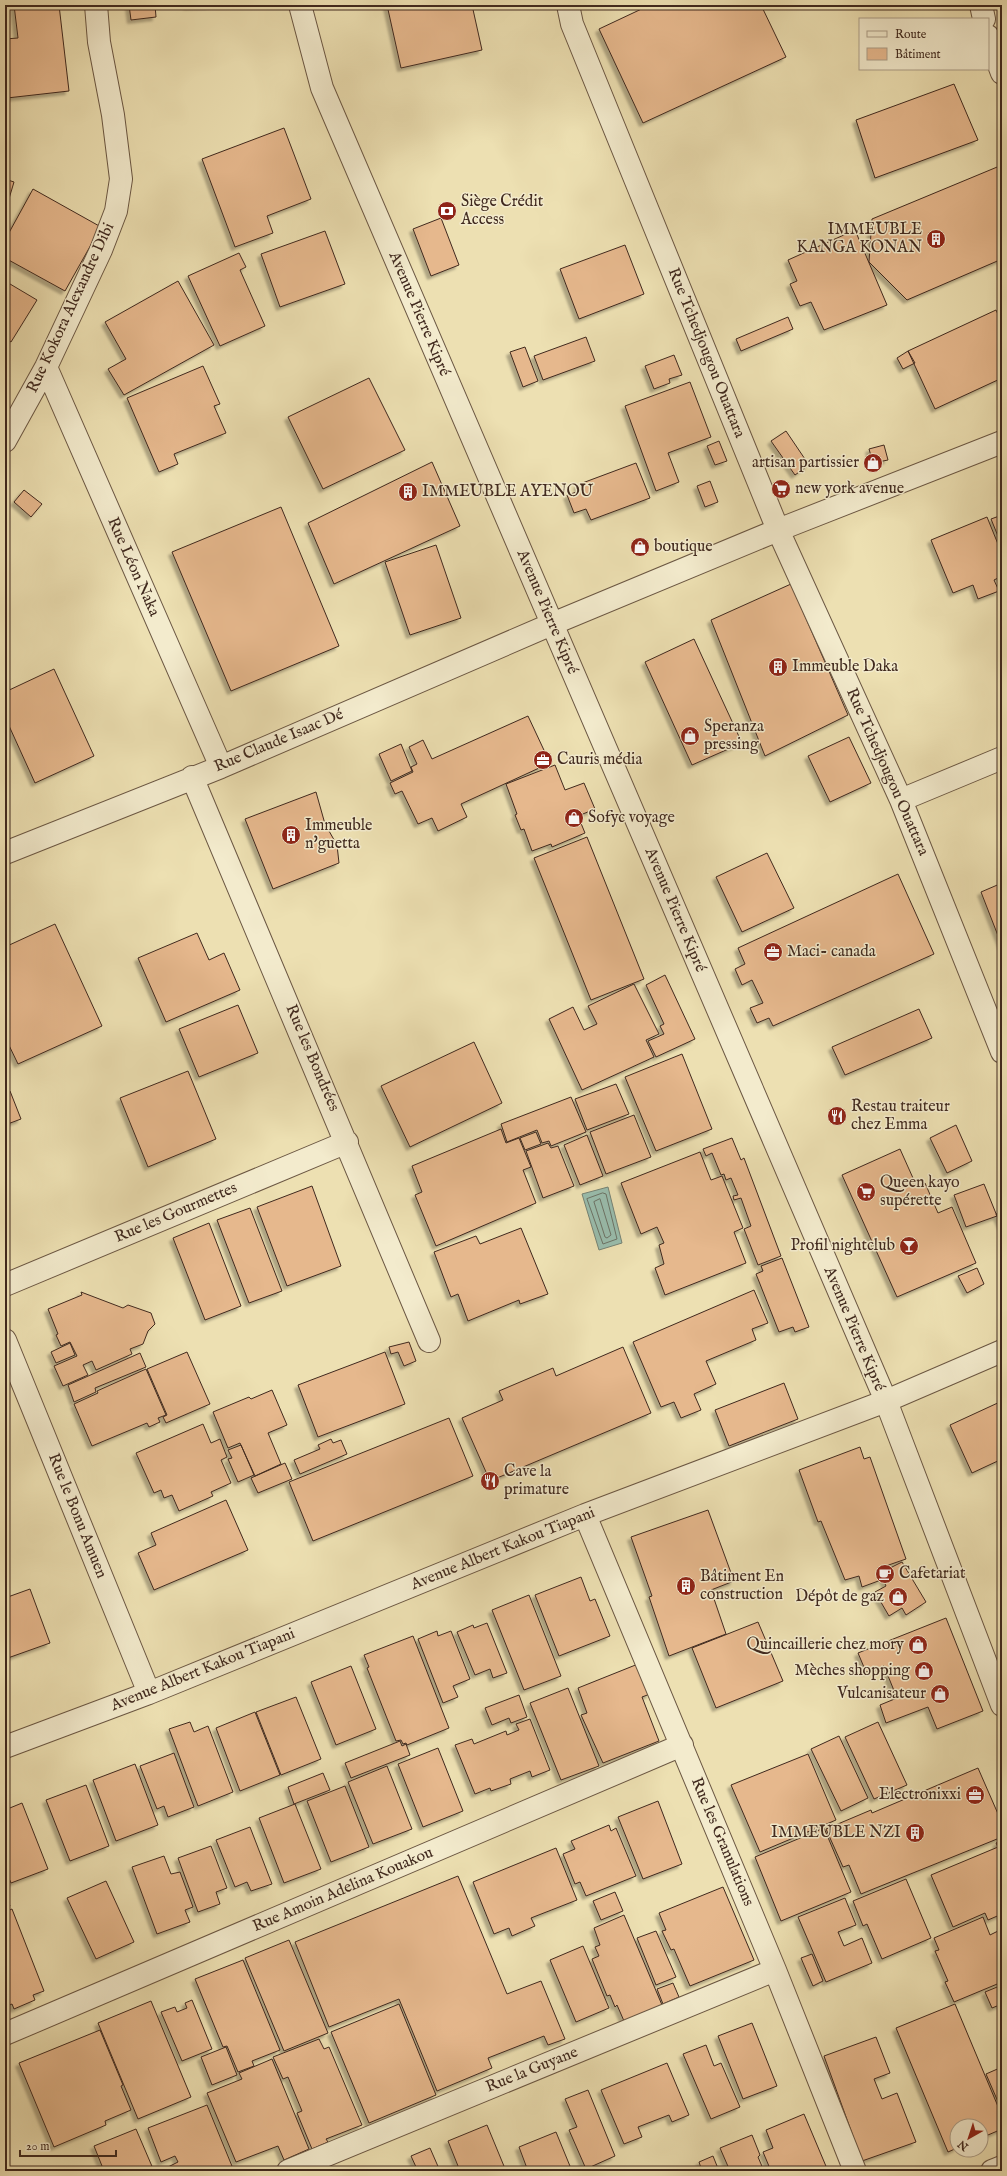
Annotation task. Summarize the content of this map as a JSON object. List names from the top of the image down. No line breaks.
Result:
{"streets":{"street":["Rue Kokora Alexandre Dibi","Avenue Pierre Kipré","Rue Tchedjougou Ouattara","Rue Léon Naka","Rue Claude Isaac Dé","Rue les Bondrées","Rue les Gourmettes","Rue le Bonu Amuen","Avenue Albert Kakou Tiapani","Rue les Granulations","Rue Amoin Adelina Kouakou","Rue la Guyane"]},"crossings":[["Rue Kokora Alexandre Dibi","Rue Léon Naka"],["Avenue Pierre Kipré","Rue Claude Isaac Dé"],["Avenue Pierre Kipré","Avenue Albert Kakou Tiapani"],["Rue Tchedjougou Ouattara","Rue Claude Isaac Dé"],["Rue Léon Naka","Rue Claude Isaac Dé"],["Rue Claude Isaac Dé","Rue les Bondrées"],["Rue les Bondrées","Rue les Gourmettes"],["Rue le Bonu Amuen","Avenue Albert Kakou Tiapani"],["Avenue Albert Kakou Tiapani","Rue les Granulations"],["Rue les Granulations","Rue Amoin Adelina Kouakou"],["Rue les Granulations","Rue la Guyane"]],"places":{"bank":["Siège Crédit Access"],"building":["IMMEUBLE KANGA KONAN","IMMEUBLE AYENOU","Immeuble Daka","Immeuble n'guetta","Bâtiment En construction","IMMEUBLE NZI"],"shop":["artisan partissier","boutique","Speranza pressing","Sofyc voyage","Dépôt de gaz","Quincaillerie chez mory","Mèches shopping","Vulcanisateur"],"supermarket":["new york avenue","Queen kayo supérette"],"office":["Cauris média","Maci- canada","Electronixxi"],"restaurant":["Restau traiteur chez Emma","Cave la primature"],"bar":["Profil nightclub"],"cafe":["Cafetariat"]},"legend":["Route","Bâtiment"],"scale_bar":"20 m","north":"bottom left"}
